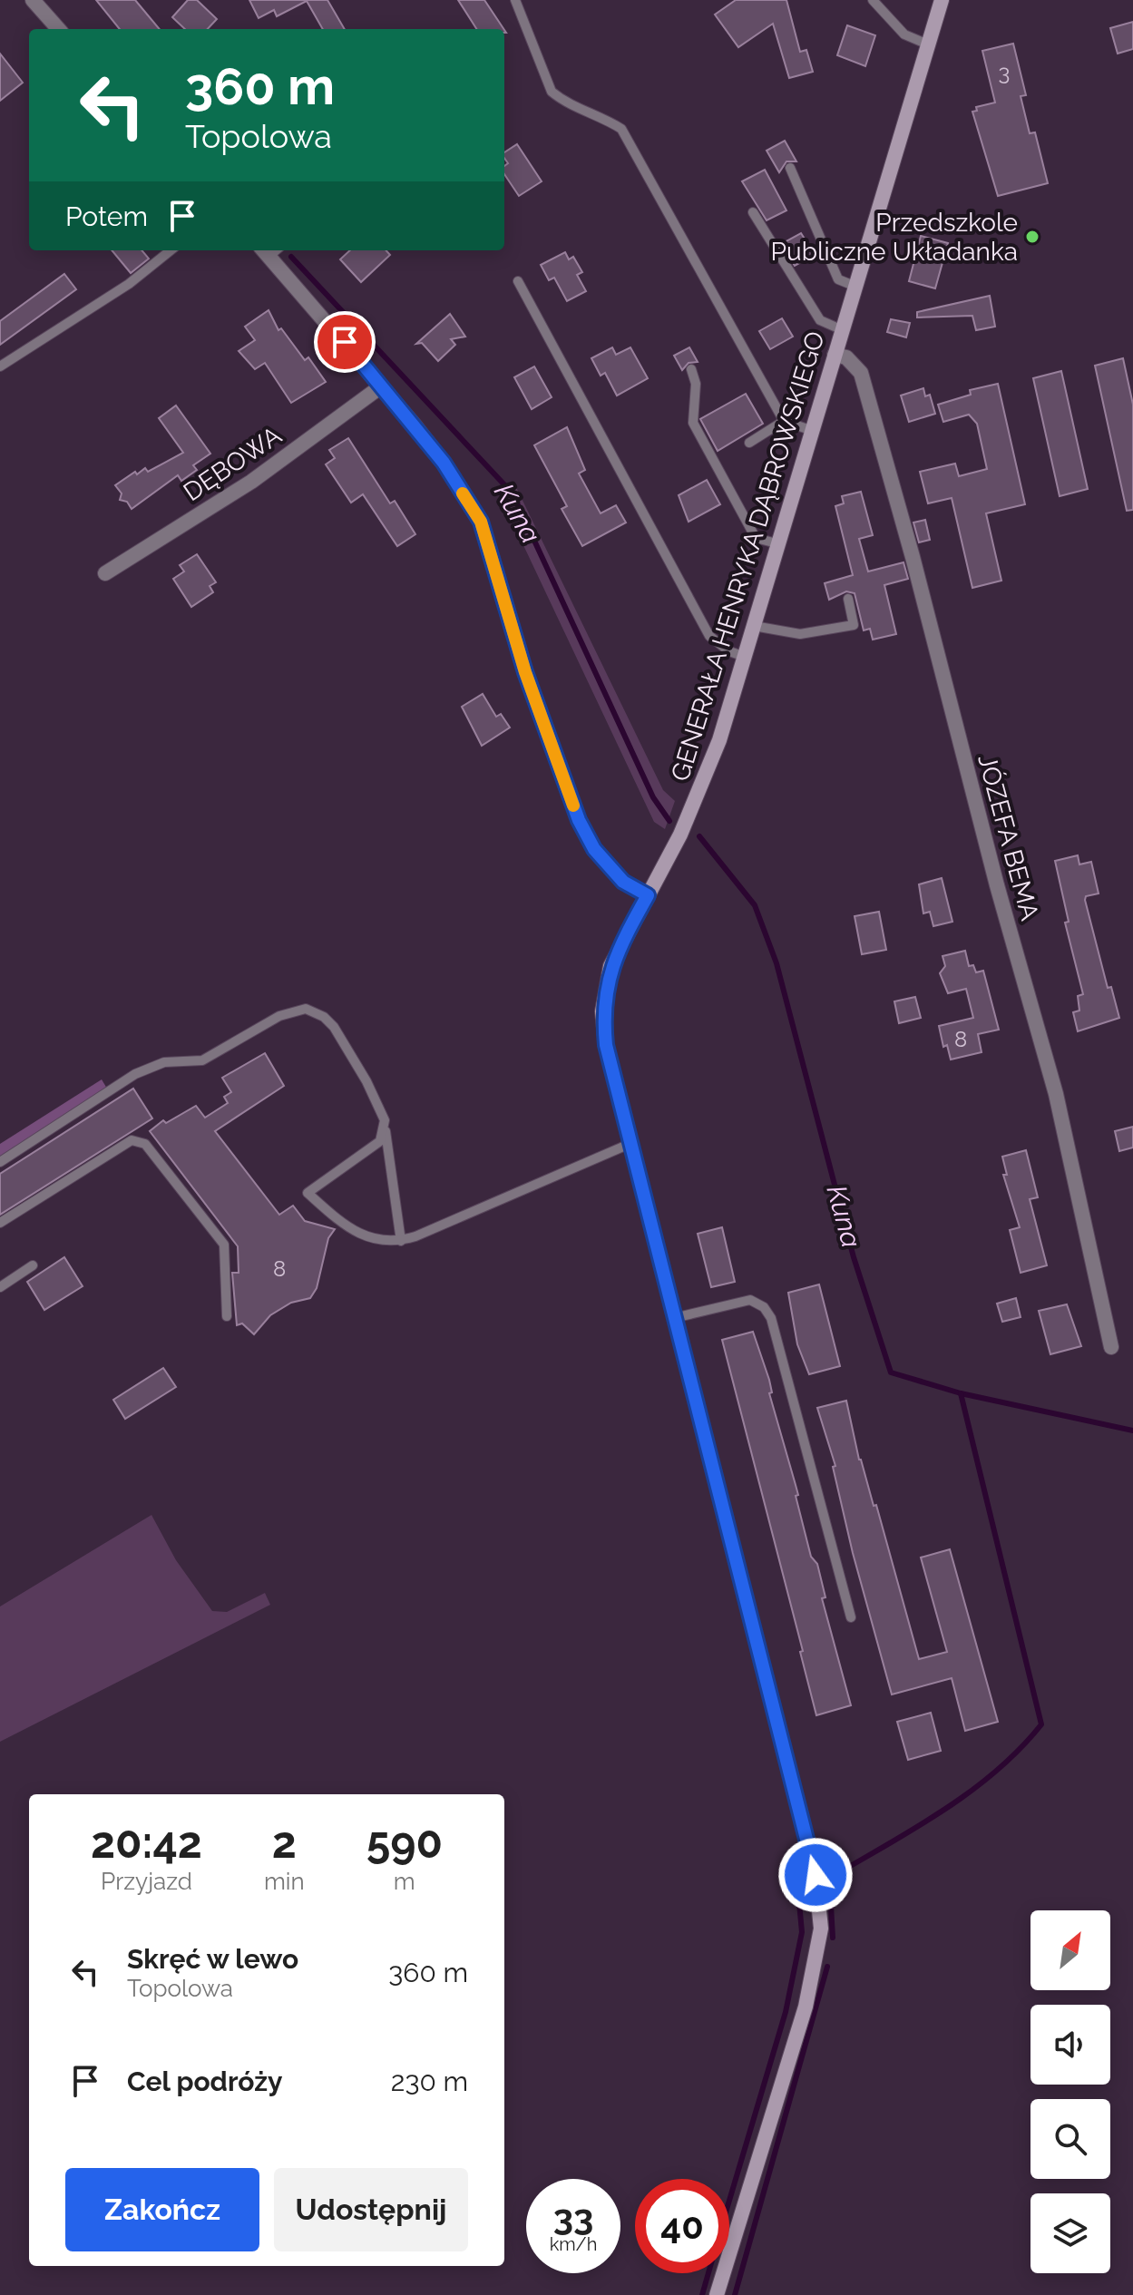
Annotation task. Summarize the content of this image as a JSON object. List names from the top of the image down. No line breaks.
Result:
{"streets":{"street":["DĘBOWA","GENERAŁA HENRYKA DĄBROWSKIEGO","JÓZEFA BEMA"]},"crossings":[["GENERAŁA HENRYKA DĄBROWSKIEGO","JÓZEFA BEMA"]],"water":["Kuna"],"places":["Przedszkole Publiczne Układanka"],"house_numbers":["3","8","8"],"north":"top right","page":{"turn":["360 m","Topolowa"],"then":"Potem","eta":["20:42","Przyjazd","2","min","590","m"],"list":[{"name":"Skręć w lewo","note":"Topolowa","value":"360 m"},{"name":"Cel podróży","value":"230 m"}],"buttons":["Zakończ","Udostępnij"],"speed":"33 km/h","limit":"40"}}
